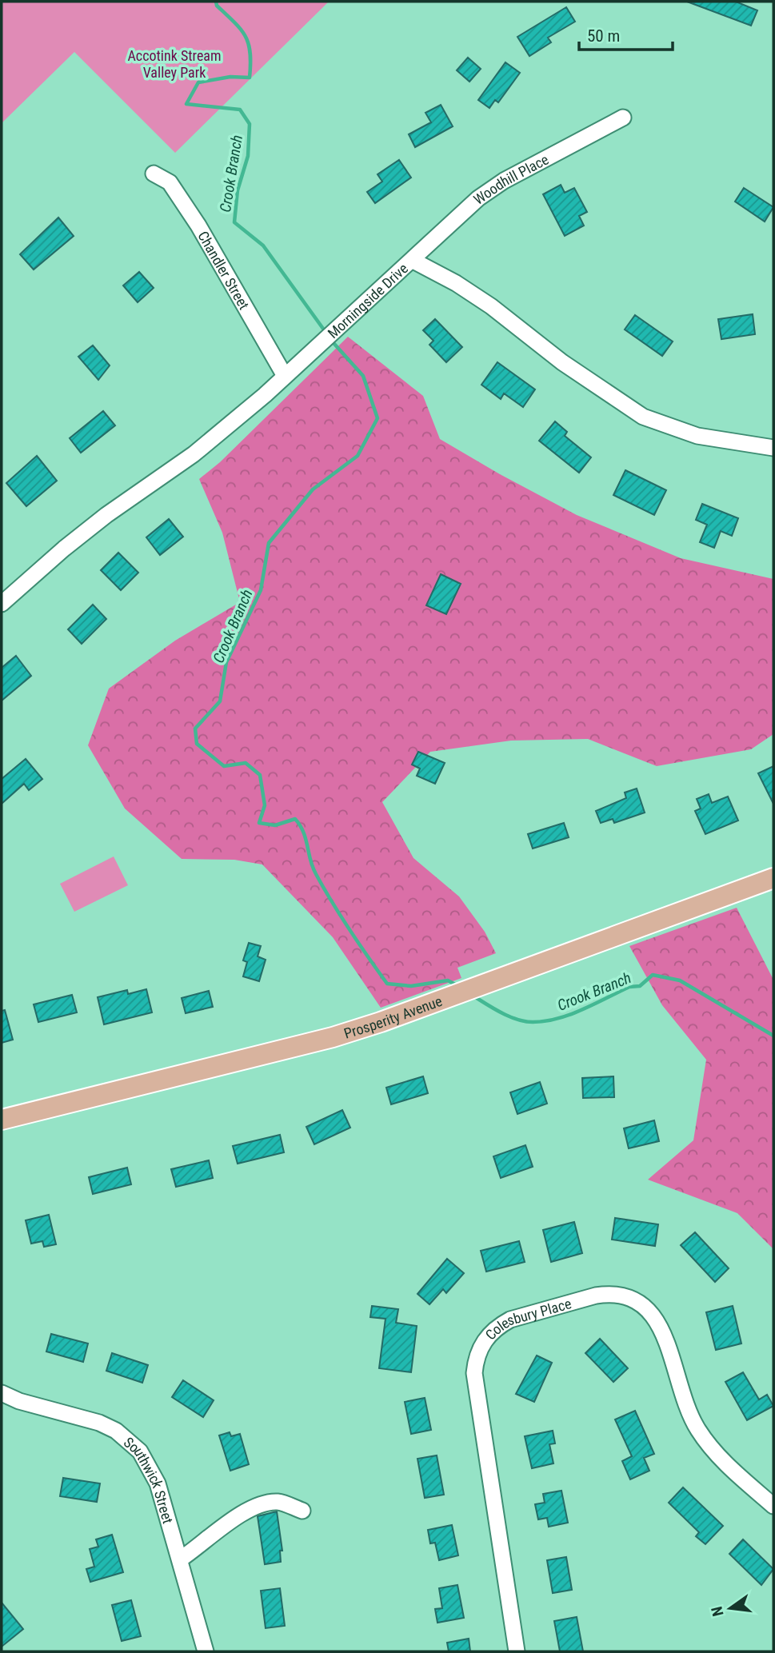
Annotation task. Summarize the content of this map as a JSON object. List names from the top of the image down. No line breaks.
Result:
{"streets":{"main road":["Prosperity Avenue"],"street":["Woodhill Place","Chandler Street","Morningside Drive","Colesbury Place","Southwick Street"]},"crossings":[["Woodhill Place","Morningside Drive"],["Chandler Street","Morningside Drive"]],"water":["Crook Branch"],"parks":["Accotink Stream Valley Park"],"scale_bar":"50 m","north":"left"}
